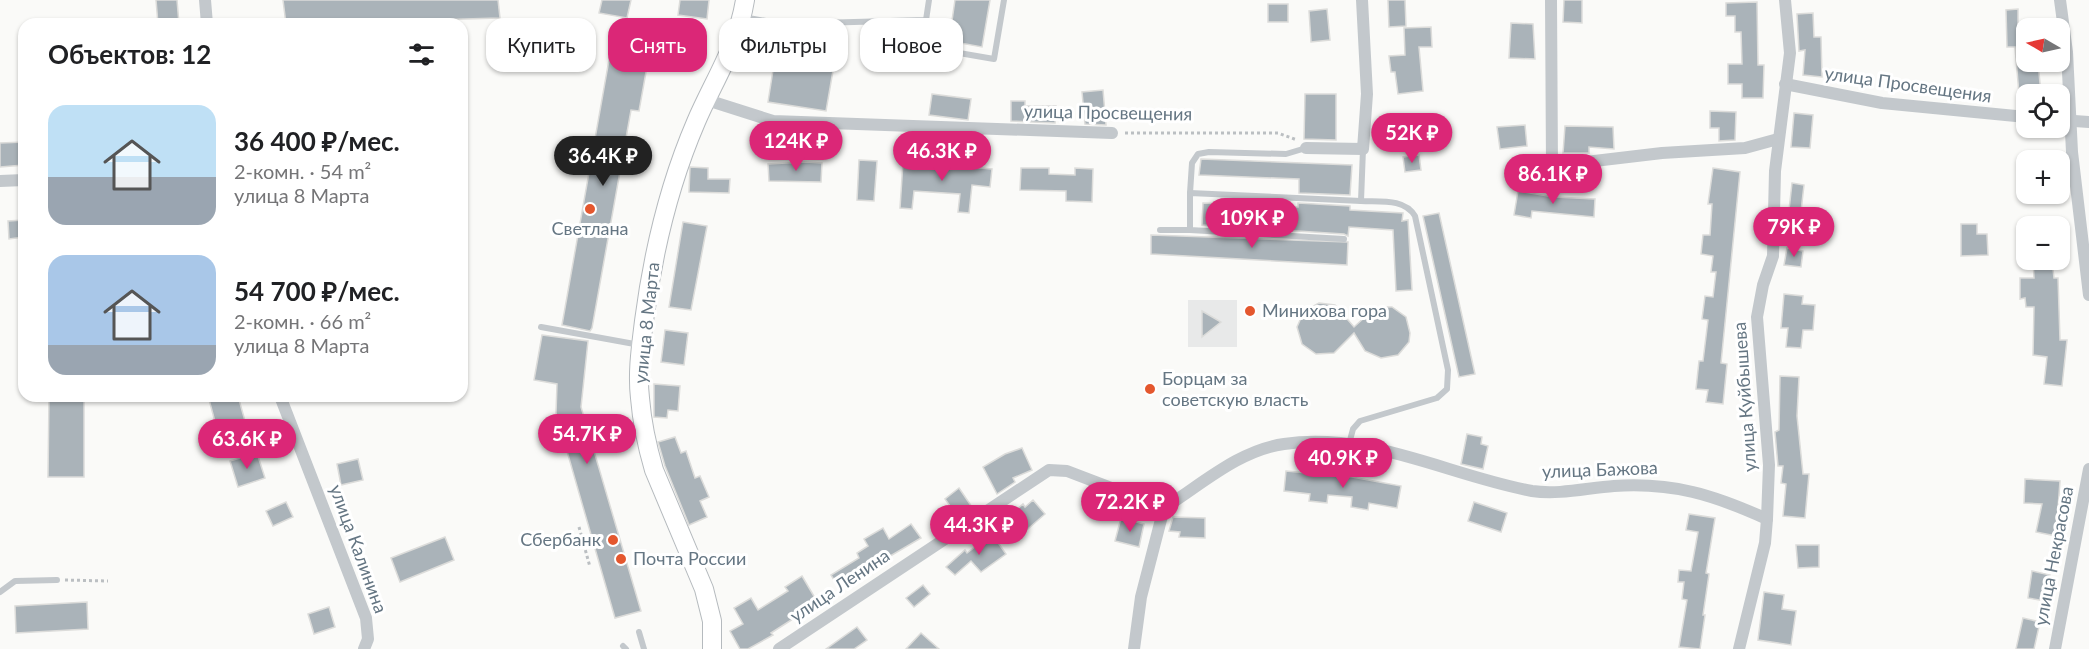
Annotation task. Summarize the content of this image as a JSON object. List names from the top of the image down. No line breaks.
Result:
{"streets":{"main road":["улица 8 Марта"],"street":["улица Просвещения","улица Куйбышева","улица Бажова","улица Калинина","улица Некрасова","улица Ленина"]},"crossings":[["улица Просвещения","улица 8 Марта"],["улица Просвещения","улица Куйбышева"],["улица Куйбышева","улица Бажова"],["улица Бажова","улица Ленина"]],"places":["Светлана","Минихова гора","Борцам за советскую власть","Сбербанк","Почта России"],"north":"left","page":{"map_buttons":["+","−"],"chip":["Купить","Снять","Фильтры","Новое"],"heading":"Объектов: 12","list":[{"name":"36 400 ₽/мес.","note":"2-комн. · 54 m² · улица 8 Марта"},{"name":"54 700 ₽/мес.","note":"2-комн. · 66 m² · улица 8 Марта"}],"price":["52K ₽","124K ₽","46.3K ₽","36.4K ₽","86.1K ₽","109K ₽","79K ₽","54.7K ₽","63.6K ₽","40.9K ₽","72.2K ₽","44.3K ₽"]}}
